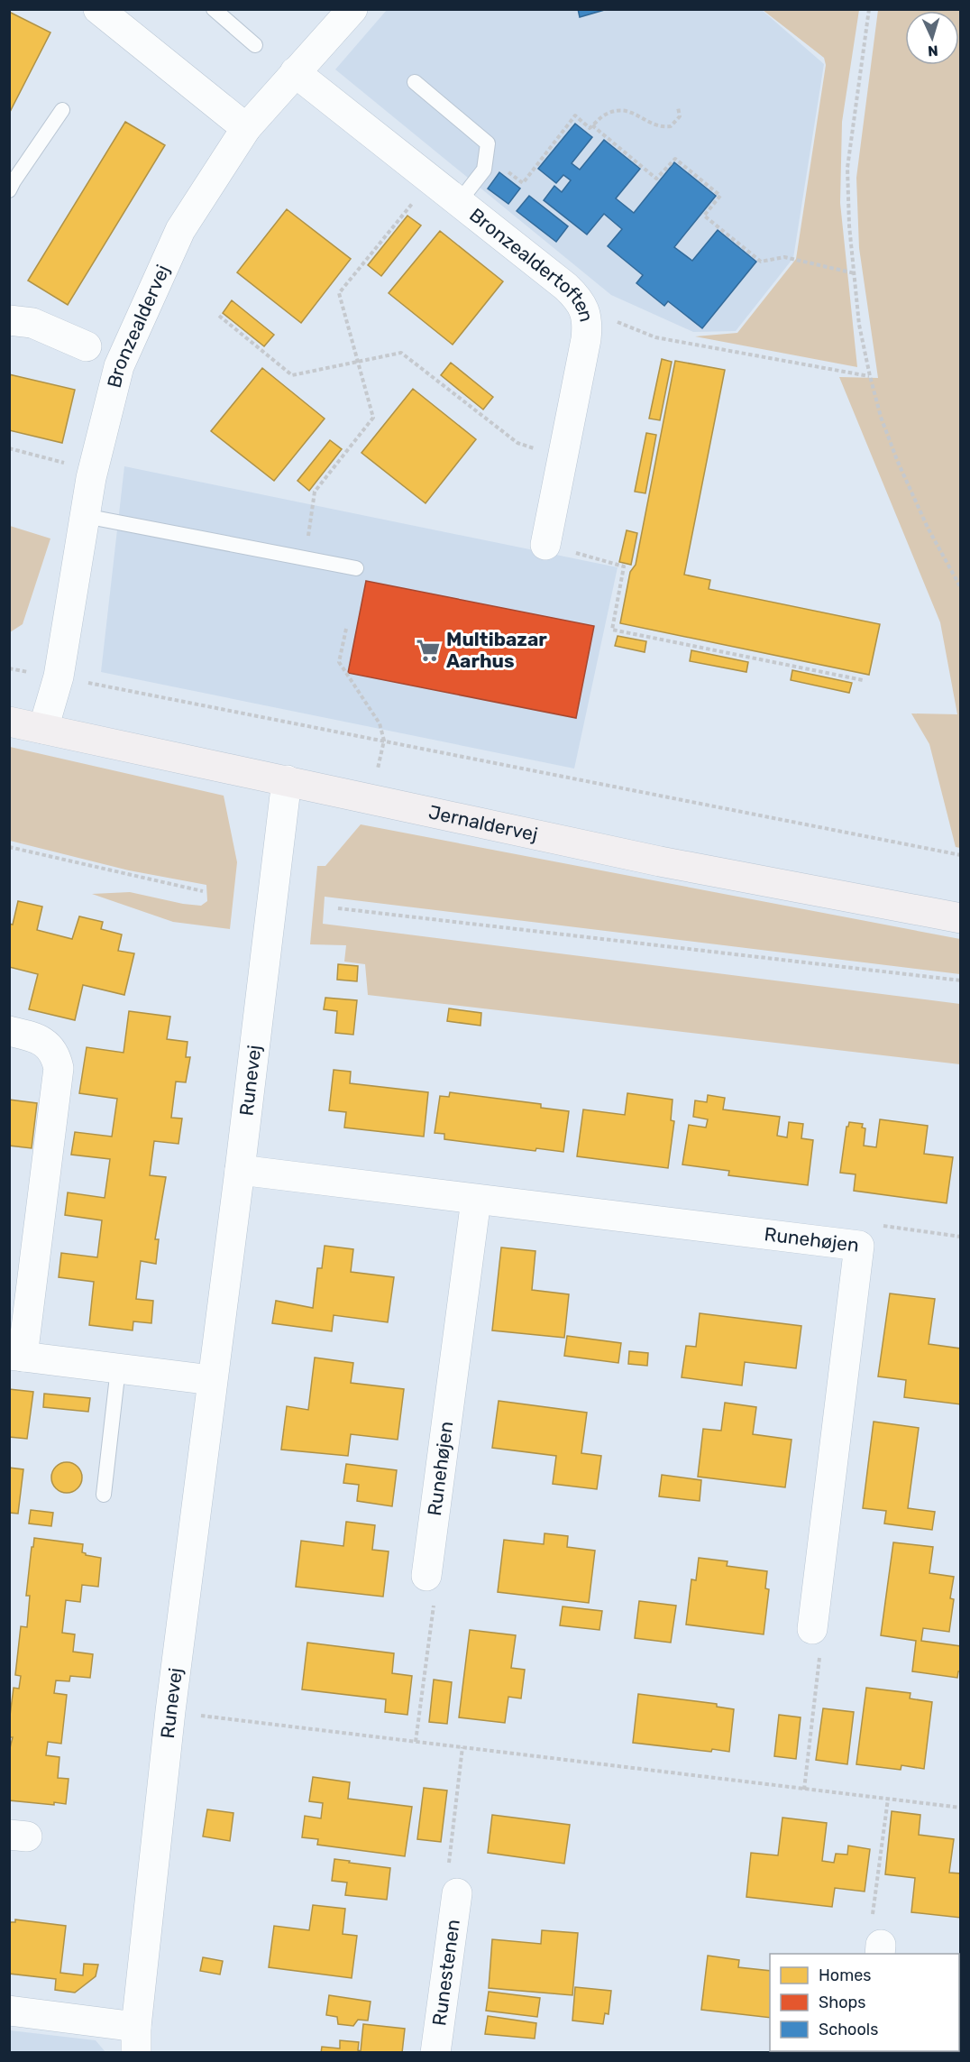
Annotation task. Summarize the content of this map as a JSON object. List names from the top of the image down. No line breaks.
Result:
{"streets":{"street":["Bronzealdertoften","Bronzealdervej","Jernaldervej","Runevej","Runehøjen","Runestenen"]},"crossings":[["Bronzealdertoften","Bronzealdervej"],["Bronzealdervej","Jernaldervej"],["Jernaldervej","Runevej"],["Runevej","Runehøjen"]],"places":{"supermarket":["Multibazar Aarhus"]},"legend":["Homes","Shops","Schools"],"north":"bottom"}
